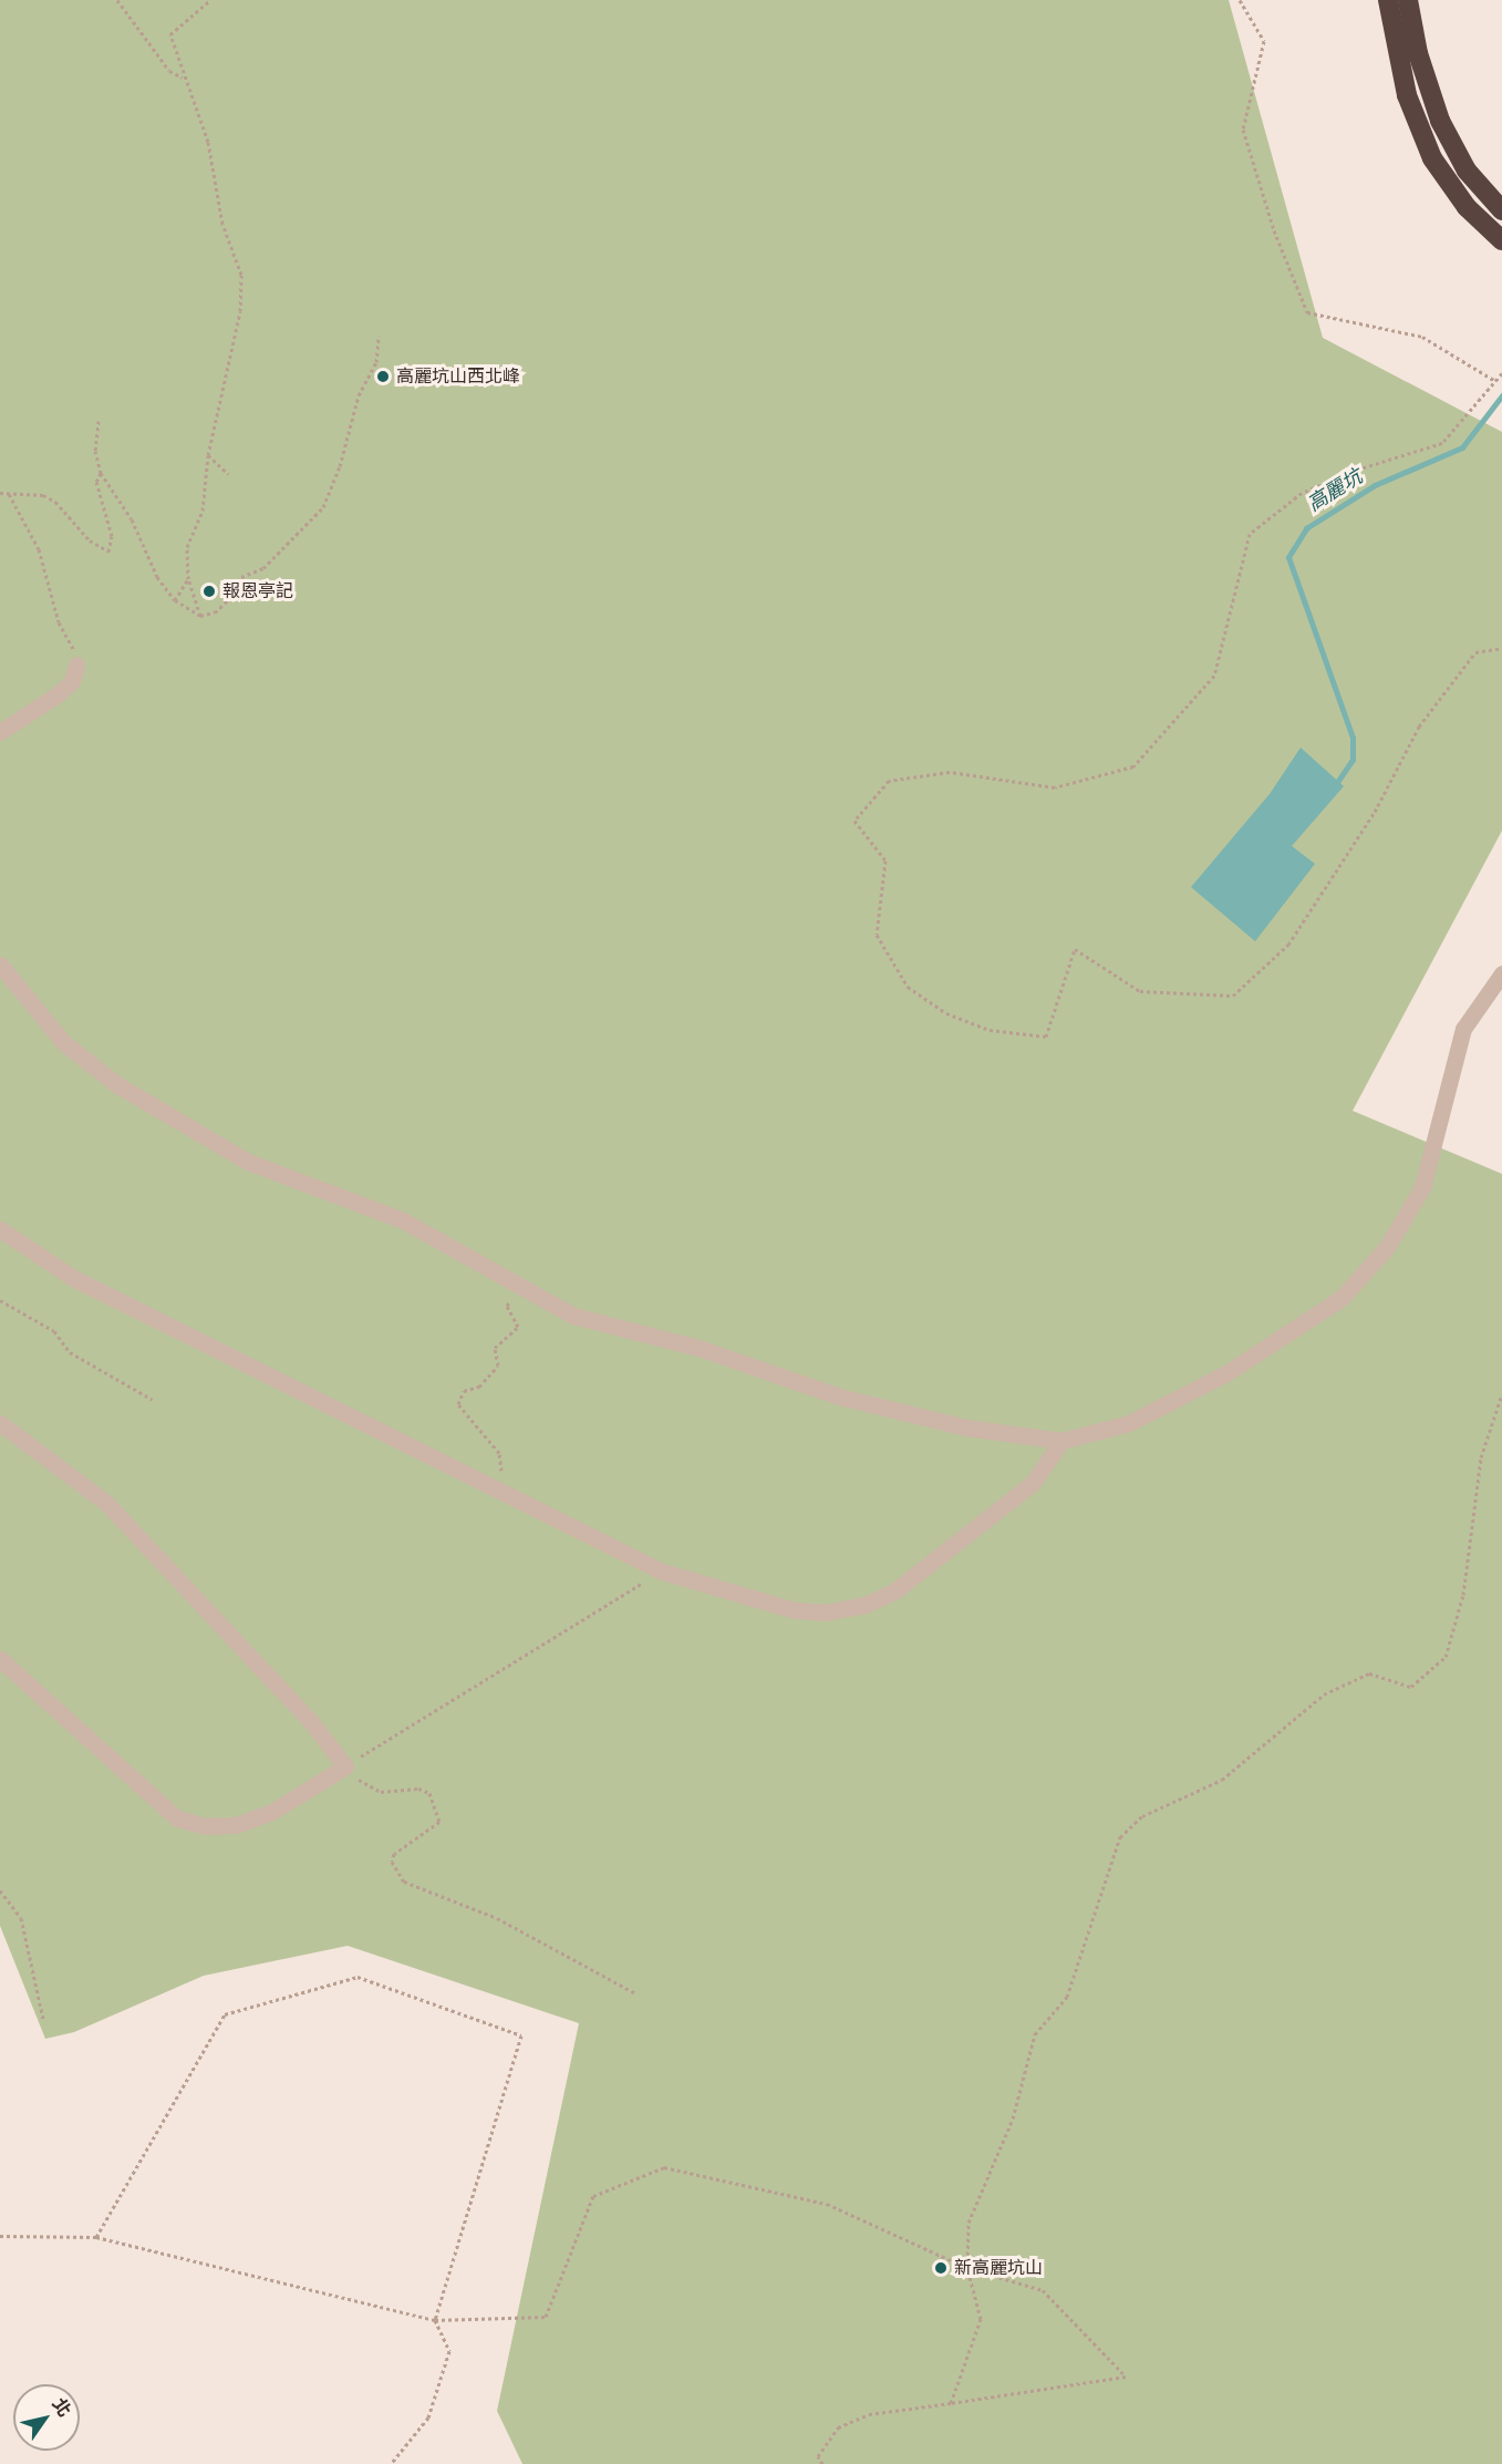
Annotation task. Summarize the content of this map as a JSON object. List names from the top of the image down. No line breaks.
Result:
{"water":["高麗坑"],"places":["高麗坑山西北峰","報恩亭記","新高麗坑山"],"north":"top right"}
